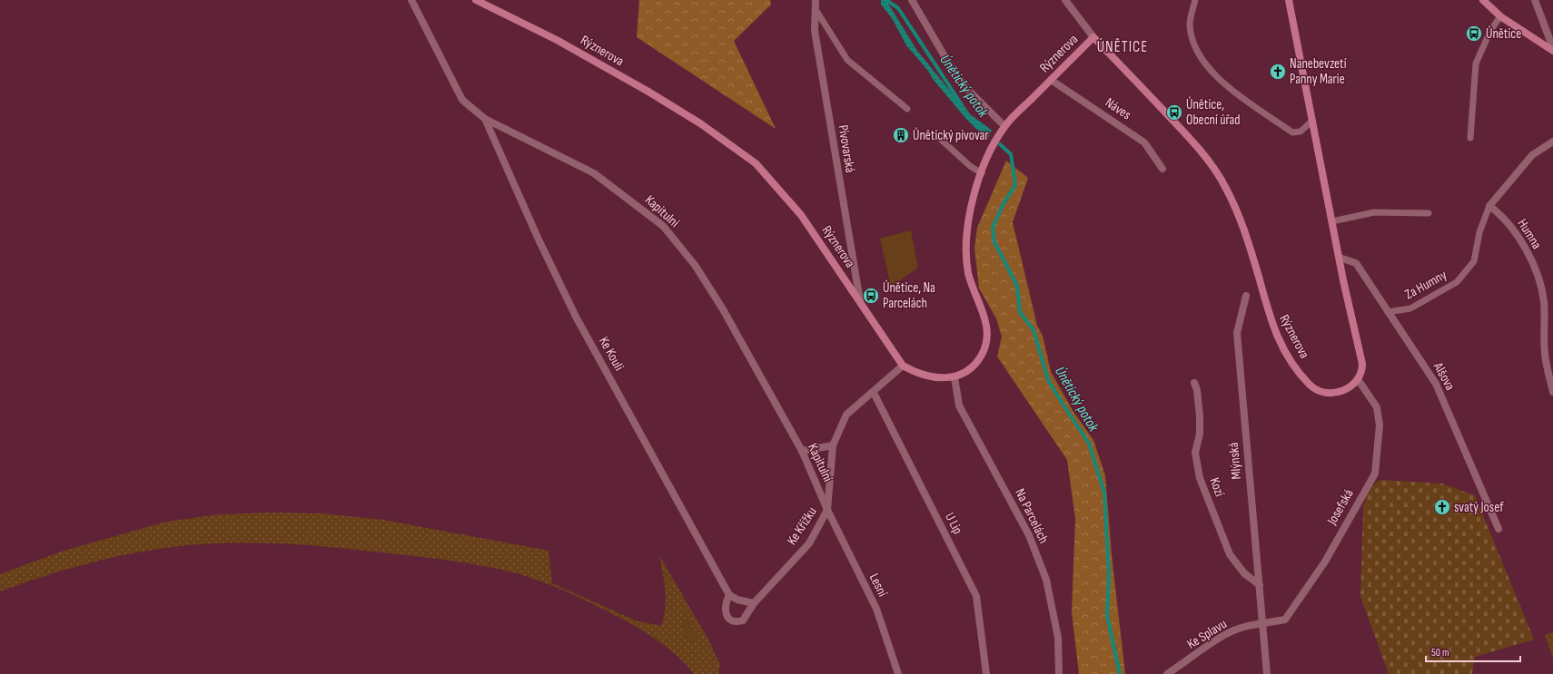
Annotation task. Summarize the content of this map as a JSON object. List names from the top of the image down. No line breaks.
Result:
{"streets":{"street":["Rýznerova","Náves","Pivovarská","Kapitulní","Humna","Ke Kouli","Alšova","Mlýnská","Kozí","Josefská","Na Parcelách","U Lip","Ke Křížku","Lesní","Ke Splavu"],"lane":["Za Humny"]},"crossings":[["Rýznerova","Náves"],["Rýznerova","Pivovarská"],["Rýznerova","Josefská"],["Rýznerova","Na Parcelách"],["Rýznerova","Ke Křížku"],["Kapitulní","Ke Kouli"],["Kapitulní","Ke Křížku"],["Kapitulní","Lesní"],["Humna","Za Humny"],["Za Humny","Alšova"],["Mlýnská","Kozí"],["Mlýnská","Josefská"],["Mlýnská","Ke Splavu"],["Josefská","Ke Splavu"],["U Lip","Ke Křížku"],["Ke Křížku","Lesní"]],"districts":["ÚNĚTICE"],"water":["Únětický potok"],"places":{"bus stop":["Únětice","Únětice, Obecní úřad","Únětice, Na Parcelách"],"church":["Nanebevzetí Panny Marie","svatý Josef"],"building":["Únětický pivovar"]},"scale_bar":"50 m"}
